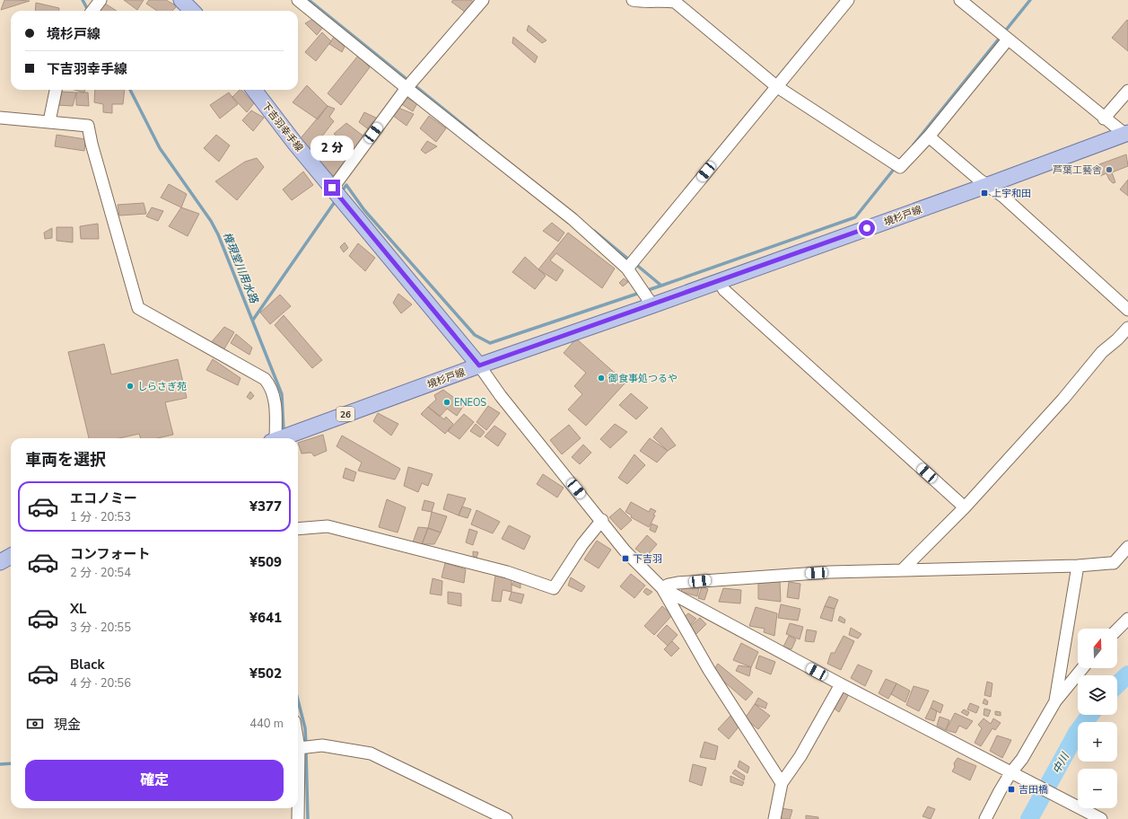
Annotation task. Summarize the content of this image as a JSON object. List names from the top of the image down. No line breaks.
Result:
{"streets":{"main road":["下吉羽幸手線","境杉戸線","26"]},"crossings":[["下吉羽幸手線","境杉戸線"]],"water":["権現堂川用水路","中川"],"places":{"other":["芦葉工藝舎","御食事処つるや","しらさぎ苑","ENEOS"],"transit":["上宇和田","下吉羽","吉田橋"]},"north":"top","page":{"banner":["境杉戸線","下吉羽幸手線"],"bubble":"2 分","heading":"車両を選択","list":[{"name":"エコノミー","note":"1 分 · 20:53","value":"¥377"},{"name":"コンフォート","note":"2 分 · 20:54","value":"¥509"},{"name":"XL","note":"3 分 · 20:55","value":"¥641"},{"name":"Black","note":"4 分 · 20:56","value":"¥502"}],"map_buttons":["+","−"],"pay":["現金","440 m"],"buttons":"確定"}}
